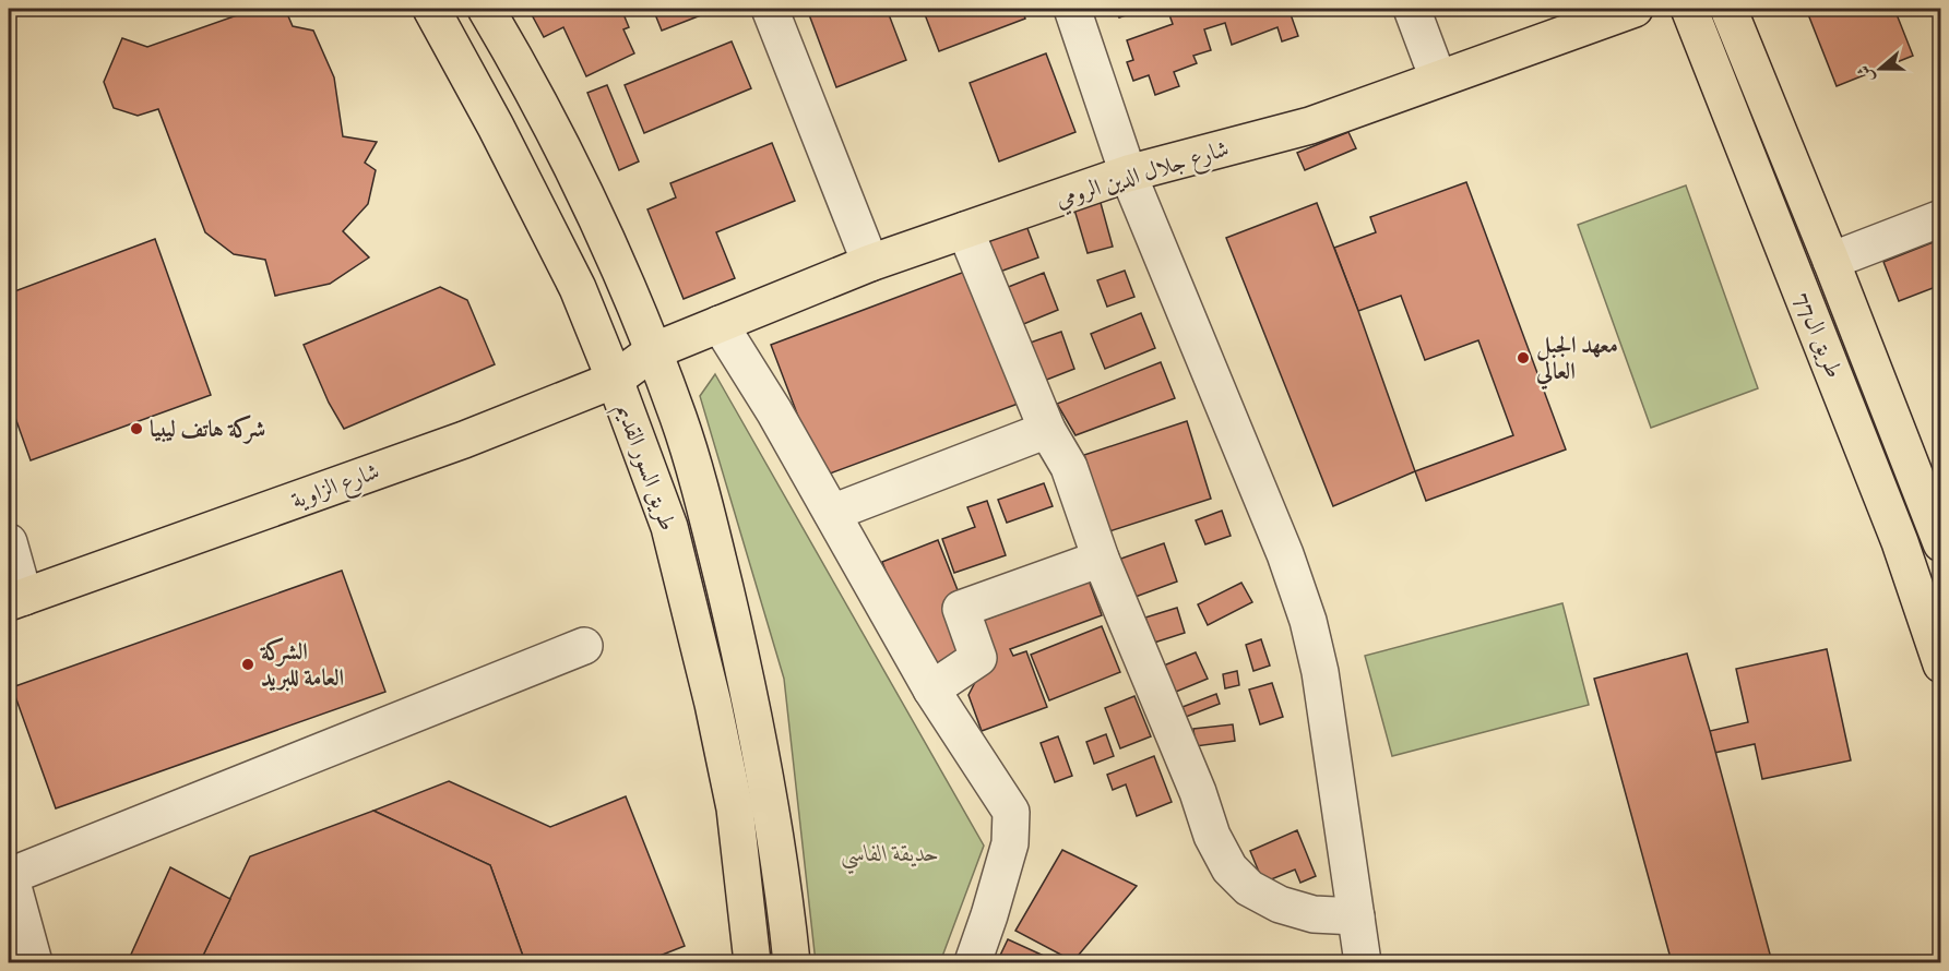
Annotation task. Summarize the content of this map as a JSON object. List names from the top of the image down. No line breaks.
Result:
{"streets":{"main road":["شارع جلال الدين الرومي","طريق ال77","طريق السور القديم","شارع الزاوية"]},"crossings":[["شارع جلال الدين الرومي","طريق السور القديم"],["شارع جلال الدين الرومي","شارع الزاوية"],["طريق السور القديم","شارع الزاوية"]],"parks":["حديقة الفاسي"],"places":["معهد الجبل العالي","شركة هاتف ليبيا","الشركة العامة للبريد"],"north":"left"}
